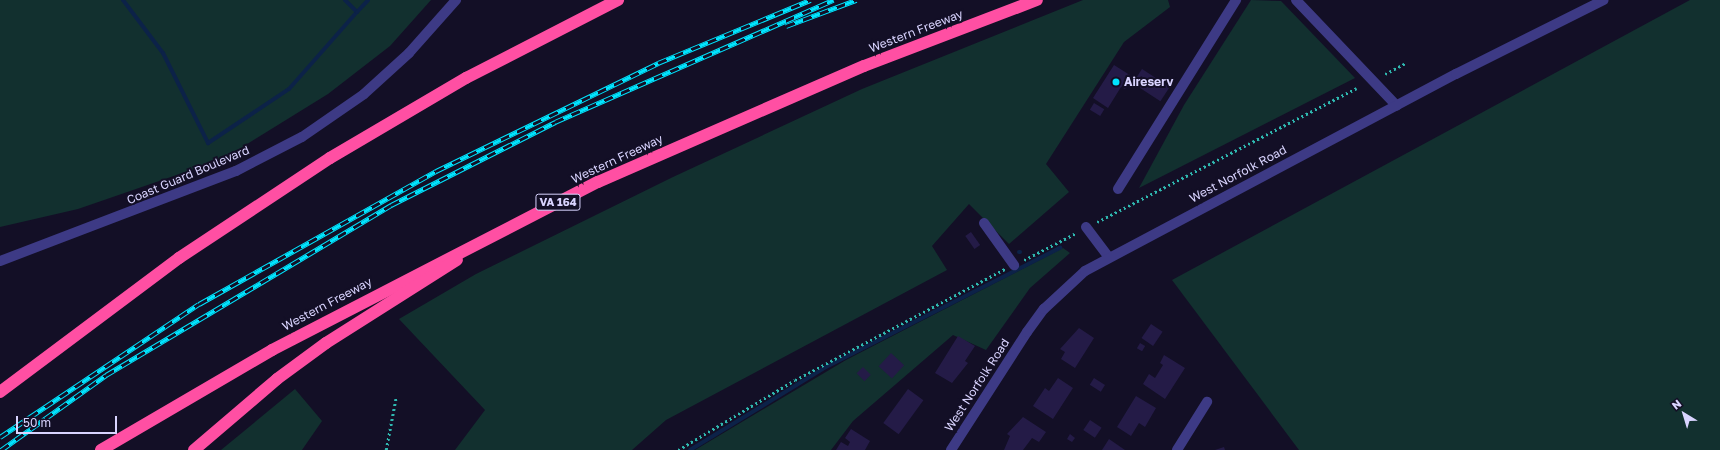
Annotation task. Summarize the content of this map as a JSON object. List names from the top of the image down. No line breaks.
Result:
{"streets":{"highway":["Western Freeway","VA 164"],"street":["West Norfolk Road","Coast Guard Boulevard"]},"places":["Aireserv"],"scale_bar":"50 m","north":"top left"}
